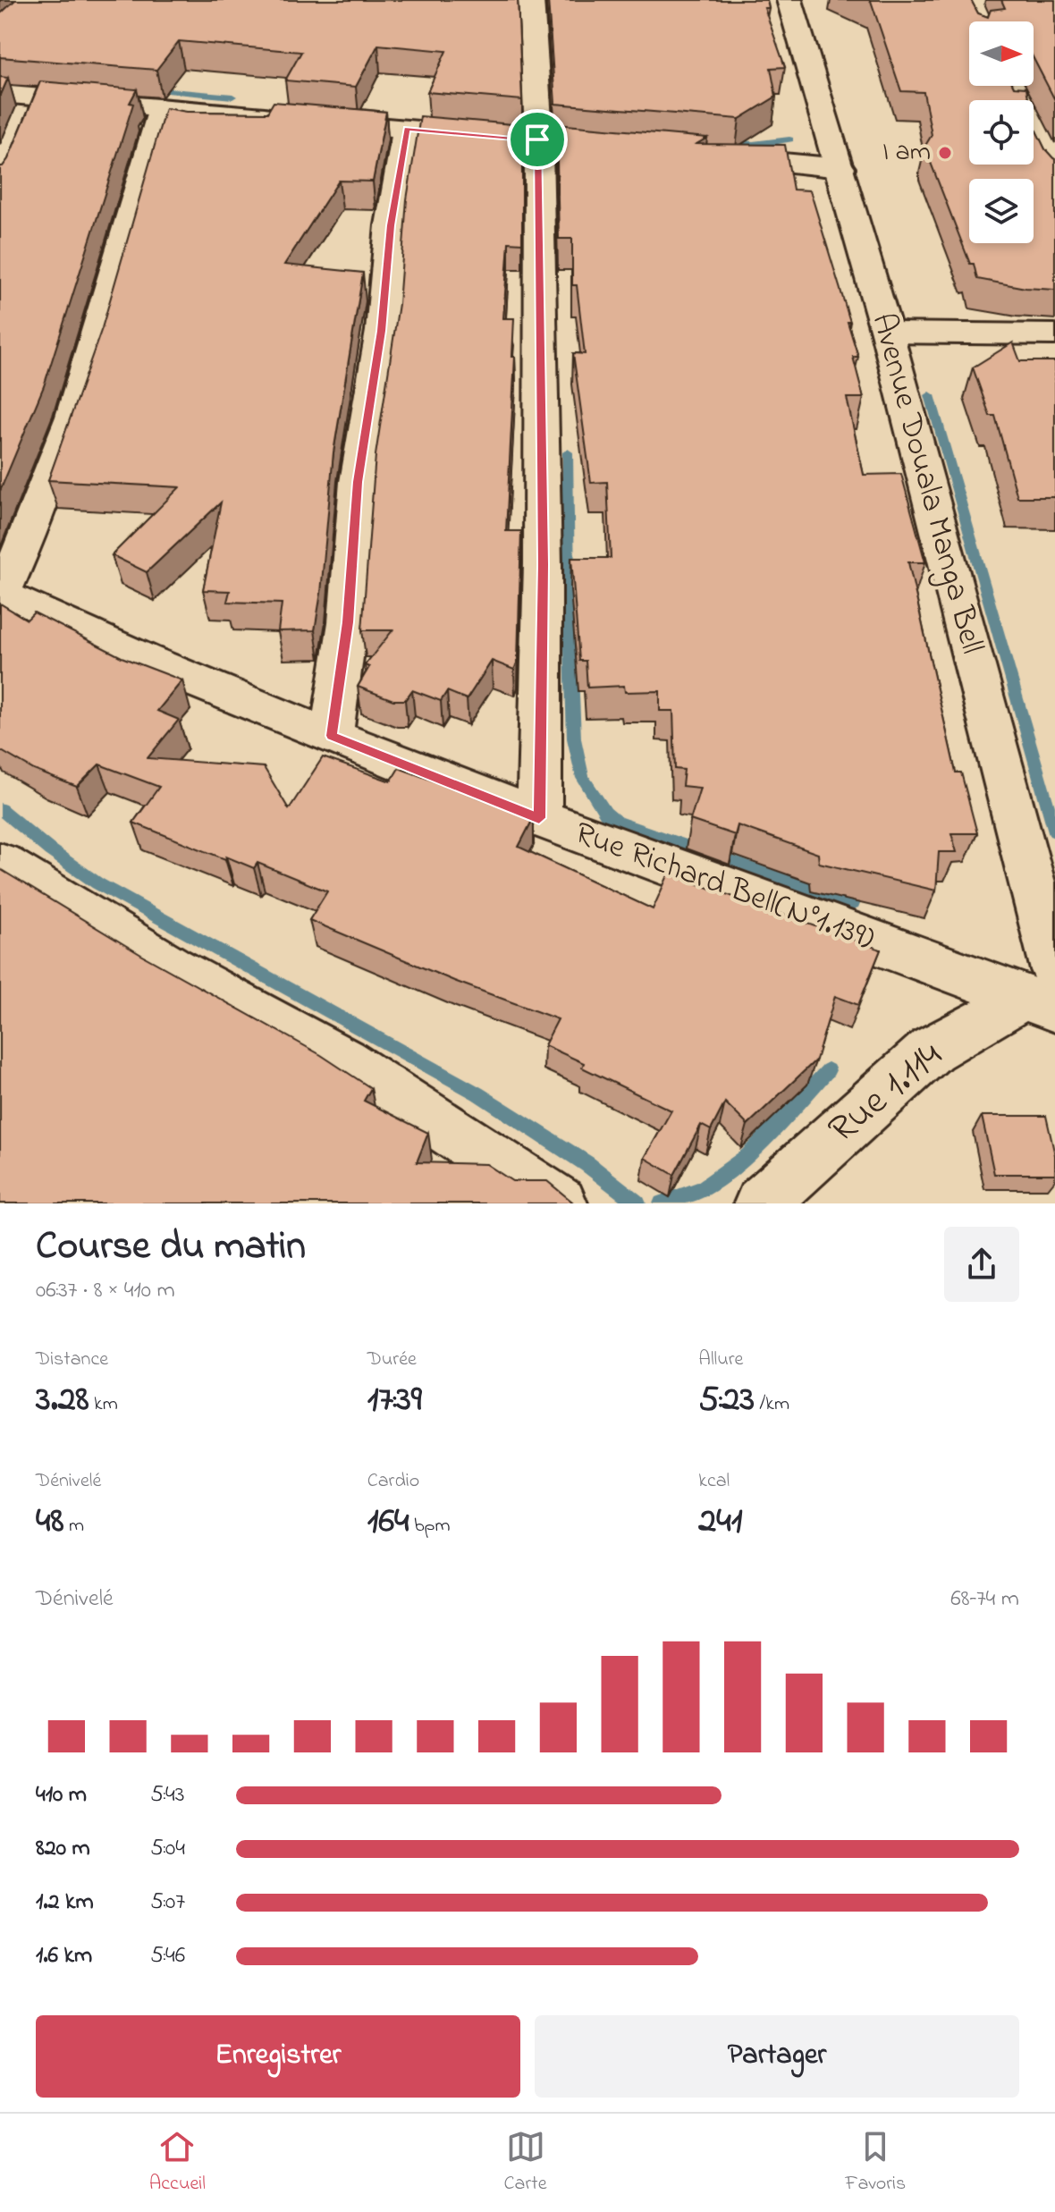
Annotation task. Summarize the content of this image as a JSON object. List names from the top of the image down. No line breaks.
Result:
{"streets":{"street":["Avenue Douala Manga Bell","Rue Richard Bell(N°1.139)","Rue 1.114"]},"crossings":[["Avenue Douala Manga Bell","Rue Richard Bell(N°1.139)"],["Avenue Douala Manga Bell","Rue 1.114"],["Rue Richard Bell(N°1.139)","Rue 1.114"]],"places":["I am"],"north":"right","page":{"heading":["Course du matin","06:37 · 8 × 410 m"],"stats":[["Distance","3.28 km"],["Durée","17:39"],["Allure","5:23 /km"],["Dénivelé","48 m"],["Cardio","164 bpm"],["kcal","241"]],"chart":["Dénivelé","68–74 m"],"list":[{"name":"410 m","note":"5:43"},{"name":"820 m","note":"5:04"},{"name":"1.2 km","note":"5:07"},{"name":"1.6 km","note":"5:46"}],"buttons":["Enregistrer","Partager"],"tabs":["Accueil","Carte","Favoris"]}}
